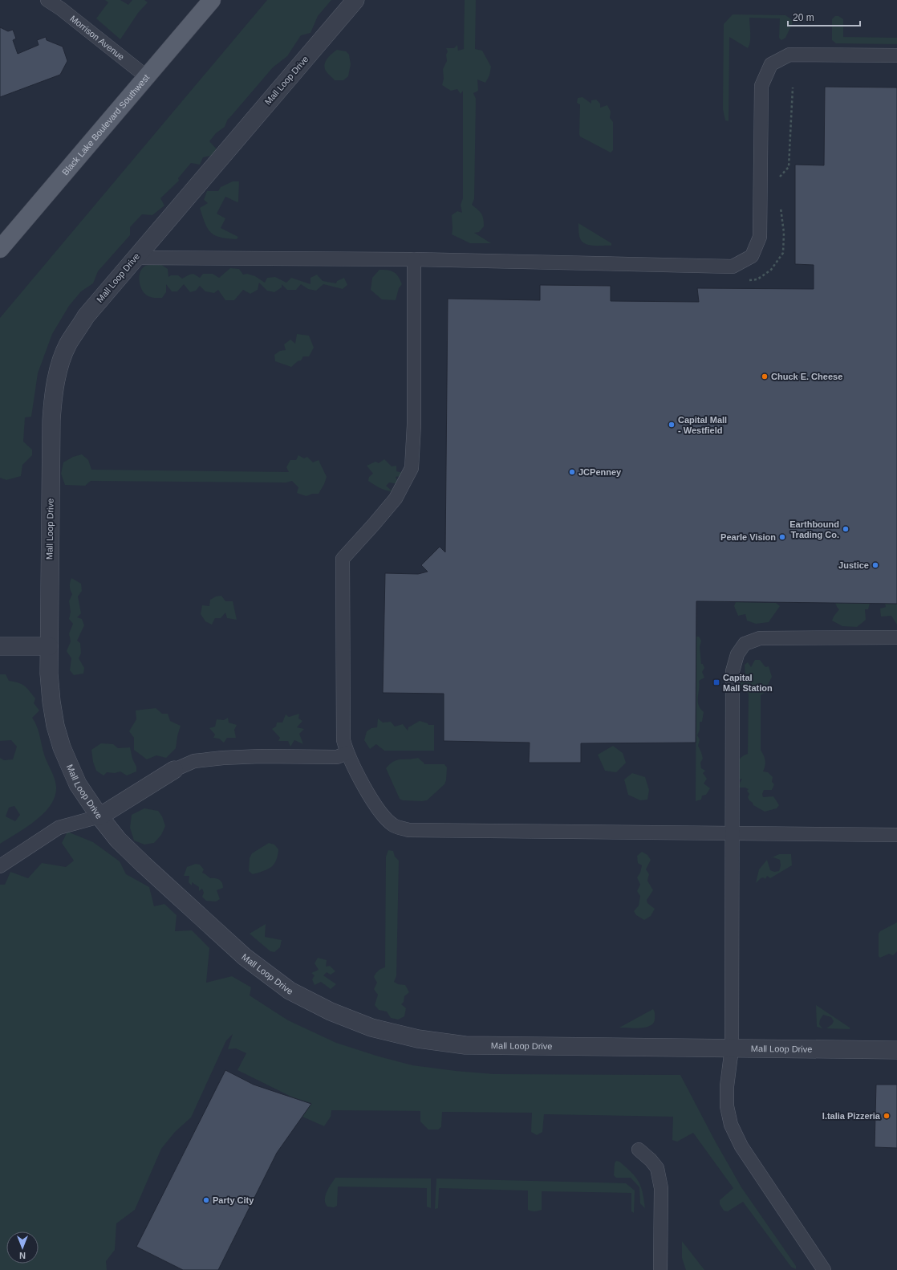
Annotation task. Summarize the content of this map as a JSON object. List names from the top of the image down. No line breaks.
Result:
{"streets":{"main road":["Black Lake Boulevard Southwest"],"street":["Mall Loop Drive"],"lane":["Morrison Avenue"]},"crossings":[["Morrison Avenue","Black Lake Boulevard Southwest"]],"places":{"other":["Chuck E. Cheese","Capital Mall - Westfield","JCPenney","Earthbound Trading Co.","Pearle Vision","Justice","I.talia Pizzeria","Party City"],"transit":["Capital Mall Station"]},"scale_bar":"20 m","north":"bottom"}
